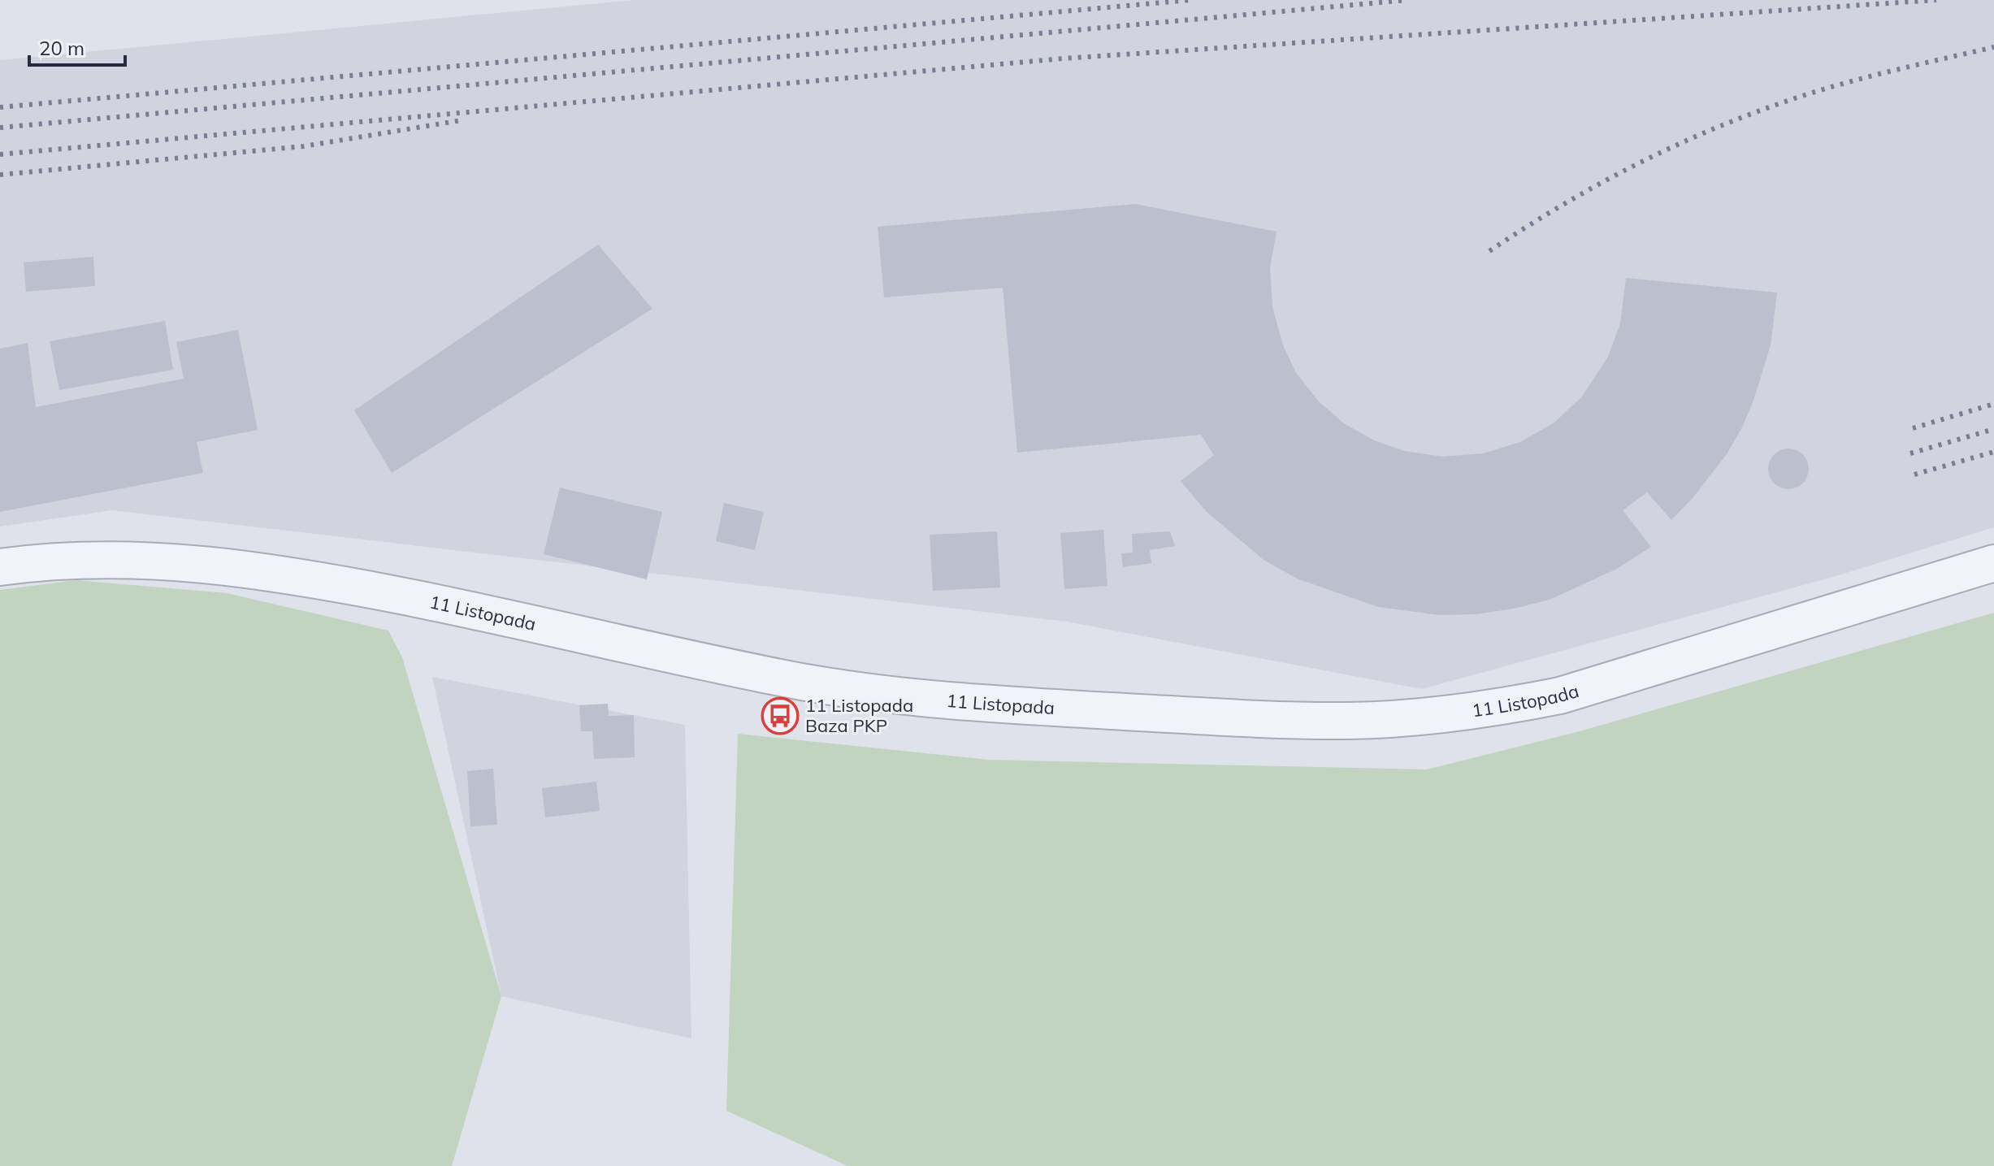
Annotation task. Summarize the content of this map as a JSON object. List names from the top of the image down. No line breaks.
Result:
{"streets":{"street":["11 Listopada"]},"places":{"bus stop":["11 Listopada Baza PKP"]},"scale_bar":"20 m"}
